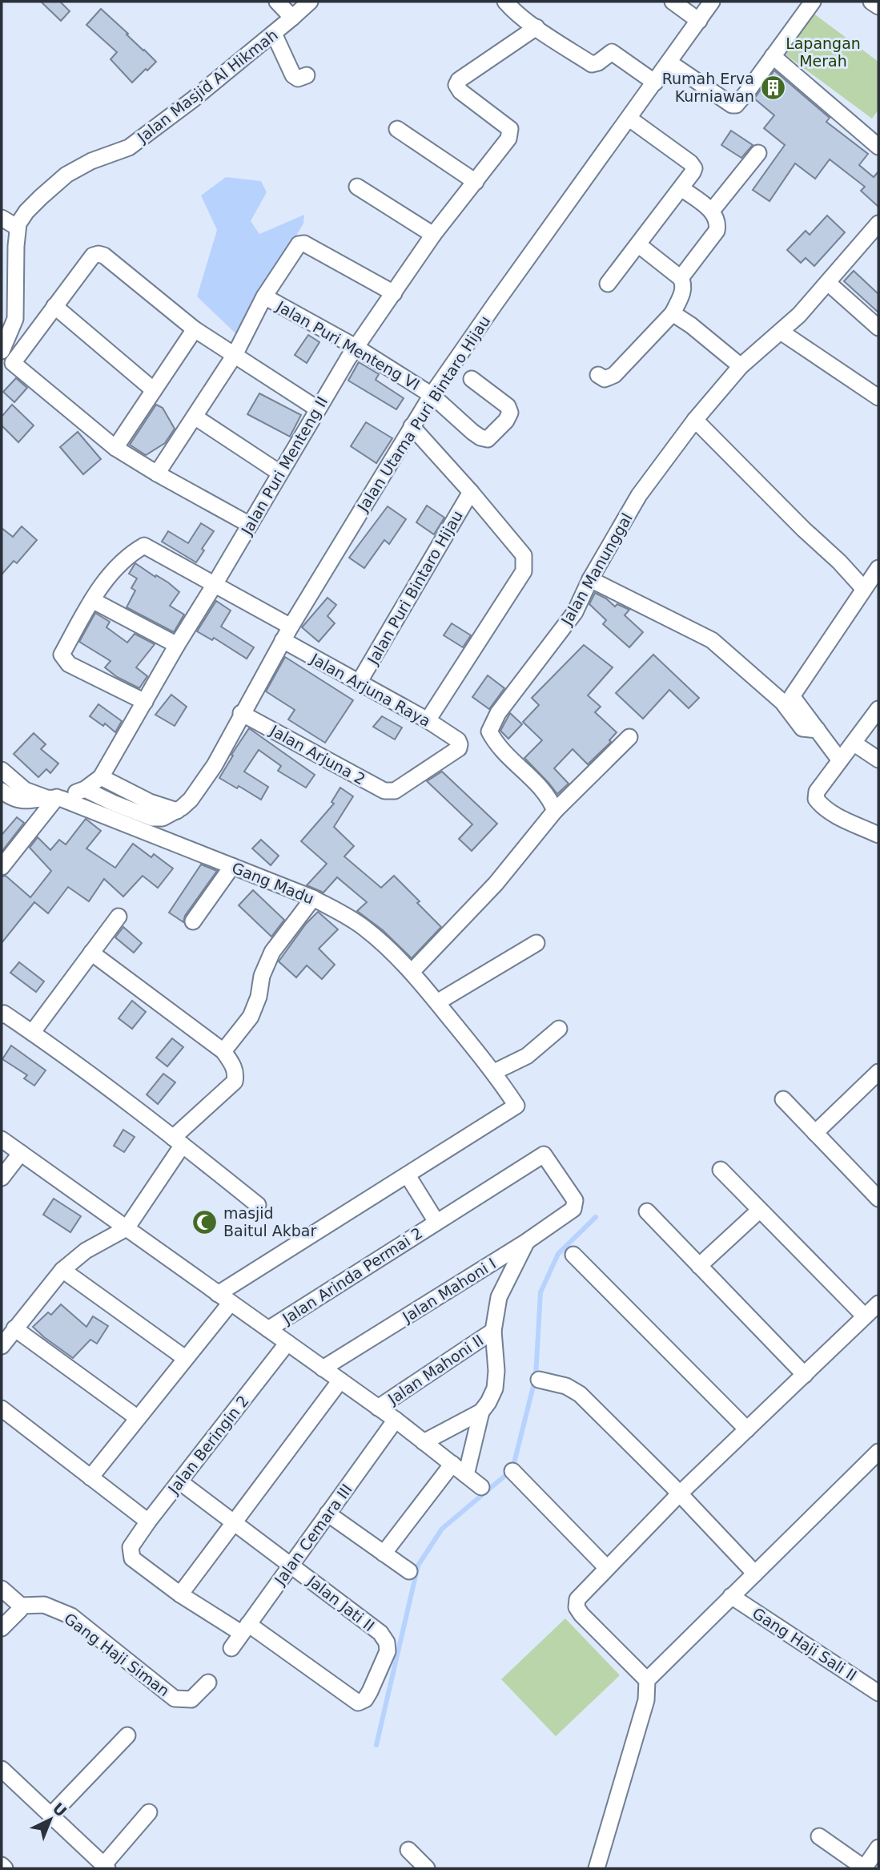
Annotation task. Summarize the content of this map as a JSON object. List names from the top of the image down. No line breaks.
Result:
{"streets":{"street":["Jalan Masjid Al Hikmah","Jalan Puri Menteng VI","Jalan Utama Puri Bintaro Hijau","Jalan Puri Menteng II","Jalan Manunggal","Jalan Puri Bintaro Hijau","Jalan Arjuna Raya","Jalan Arjuna 2","Gang Madu","Jalan Arinda Permai 2","Jalan Mahoni I","Jalan Mahoni II","Jalan Beringin 2","Jalan Cemara III","Jalan Jati II","Gang Haji Sali II","Gang Haji Siman"]},"crossings":[["Jalan Puri Menteng VI","Jalan Utama Puri Bintaro Hijau"],["Jalan Puri Menteng VI","Jalan Puri Menteng II"],["Jalan Utama Puri Bintaro Hijau","Jalan Puri Bintaro Hijau"],["Jalan Utama Puri Bintaro Hijau","Jalan Arjuna Raya"],["Jalan Utama Puri Bintaro Hijau","Jalan Arjuna 2"],["Jalan Puri Menteng II","Jalan Arjuna Raya"],["Jalan Puri Bintaro Hijau","Jalan Arjuna Raya"],["Jalan Arjuna Raya","Jalan Arjuna 2"],["Gang Madu","Jalan Arinda Permai 2"],["Jalan Arinda Permai 2","Jalan Mahoni I"],["Jalan Arinda Permai 2","Jalan Mahoni II"],["Jalan Arinda Permai 2","Jalan Beringin 2"],["Jalan Arinda Permai 2","Jalan Cemara III"],["Jalan Cemara III","Jalan Jati II"]],"parks":["Lapangan Merah"],"places":{"building":["Rumah Erva Kurniawan"],"mosque":["masjid Baitul Akbar"]},"north":"top right"}
